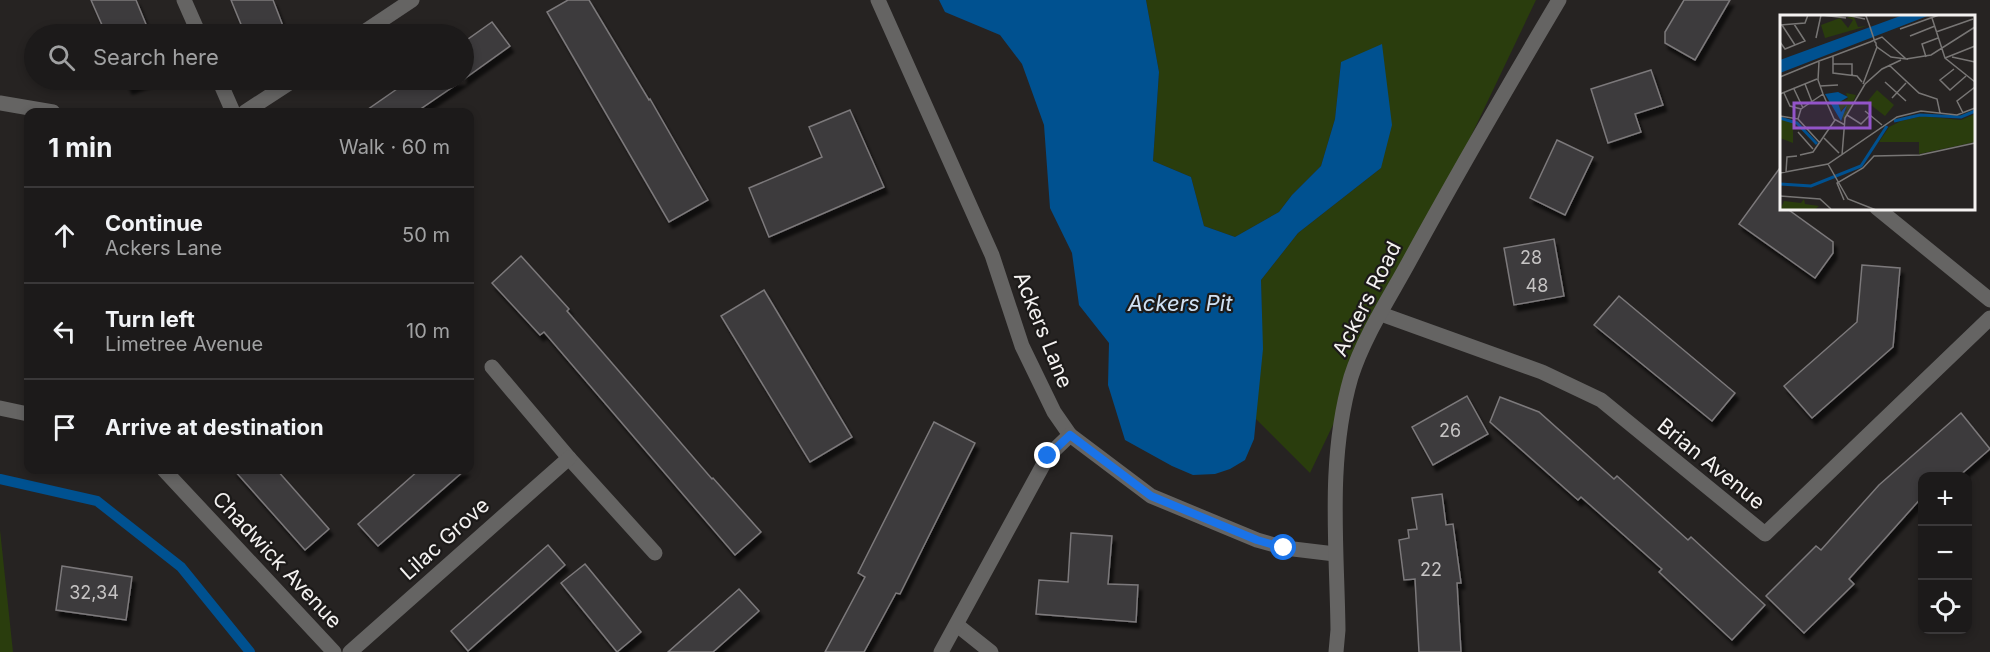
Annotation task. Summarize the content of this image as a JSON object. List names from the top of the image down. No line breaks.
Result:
{"streets":{"street":["Ackers Road","Ackers Lane","Brian Avenue","Lilac Grove","Chadwick Avenue"]},"crossings":[["Ackers Road","Ackers Lane"],["Ackers Road","Brian Avenue"]],"water":["Ackers Pit"],"house_numbers":["28","48","26","22","32,34"],"page":{"search":"Search here","heading":["1 min","Walk · 60 m"],"list":[["Continue","Ackers Lane","50 m"],["Turn left","Limetree Avenue","10 m"],"Arrive at destination"],"map_buttons":["+","−"]}}
